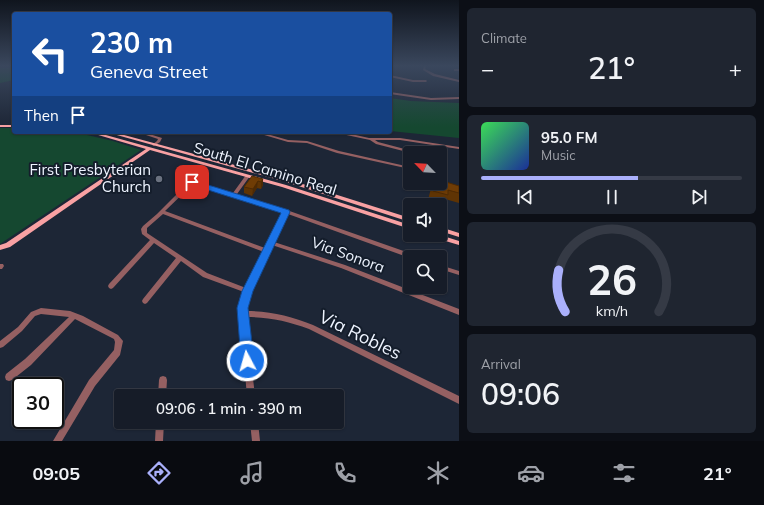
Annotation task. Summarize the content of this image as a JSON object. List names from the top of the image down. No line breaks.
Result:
{"streets":{"main road":["South El Camino Real"],"street":["Via Sonora","Via Robles"]},"places":["First Presbyterian Church"],"north":"top left","page":{"tile":["Climate",["Arrival","09:06"]],"turn":["230 m","Geneva Street"],"heat":["−","21°","+"],"then":"Then","song":["95.0 FM","Music"],"limit":"30","trip":"09:06 · 1 min · 390 m","tabs":["09:05","21°"],"gauge":["26","km/h"]}}
